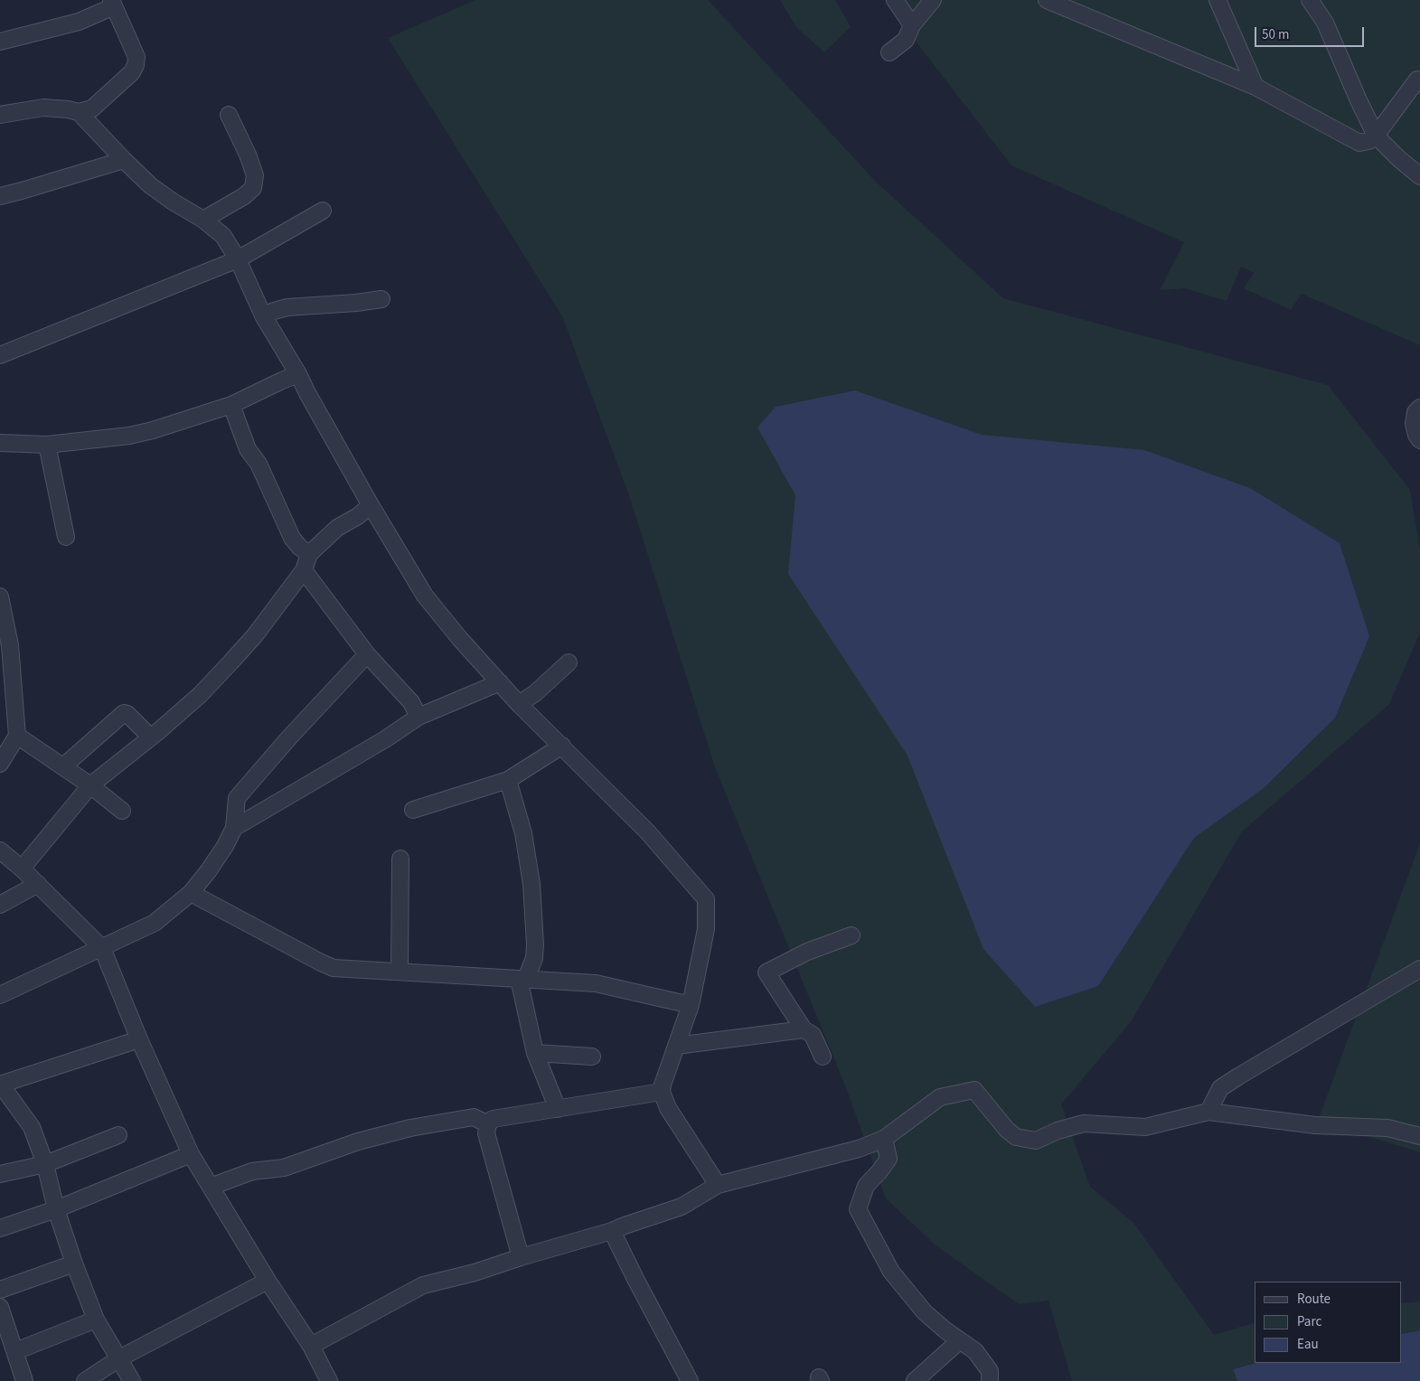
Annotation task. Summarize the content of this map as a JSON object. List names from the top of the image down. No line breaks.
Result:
{"legend":["Route","Parc","Eau"],"scale_bar":"50 m"}
